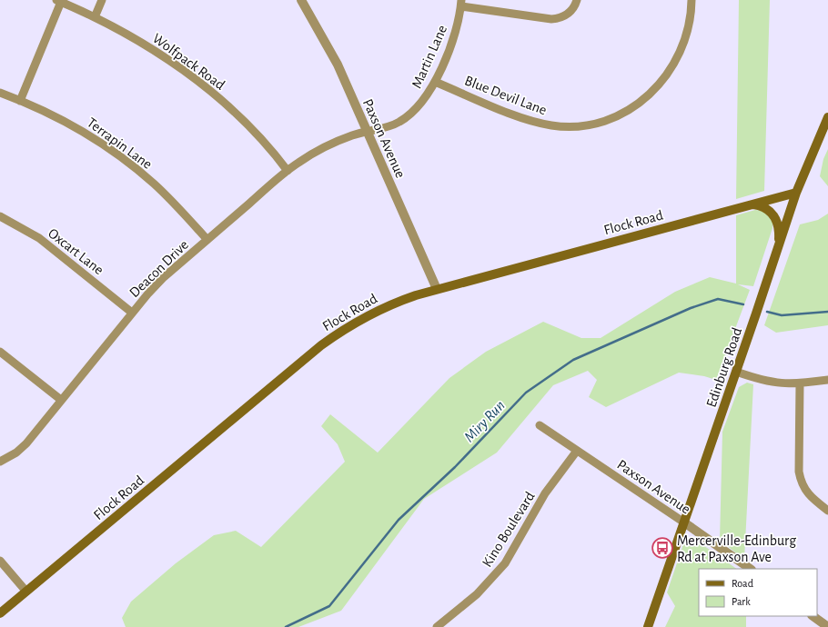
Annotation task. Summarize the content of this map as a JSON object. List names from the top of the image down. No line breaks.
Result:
{"streets":{"main road":["Flock Road","Edinburg Road"],"street":["Martin Lane","Wolfpack Road","Blue Devil Lane","Paxson Avenue","Terrapin Lane","Oxcart Lane","Deacon Drive","Kino Boulevard"]},"crossings":[["Martin Lane","Blue Devil Lane"],["Martin Lane","Paxson Avenue"],["Martin Lane","Deacon Drive"],["Wolfpack Road","Deacon Drive"],["Paxson Avenue","Flock Road"],["Paxson Avenue","Deacon Drive"],["Paxson Avenue","Edinburg Road"],["Paxson Avenue","Kino Boulevard"],["Terrapin Lane","Deacon Drive"],["Flock Road","Edinburg Road"],["Oxcart Lane","Deacon Drive"]],"water":["Miry Run"],"places":{"bus stop":["Mercerville-Edinburg Rd at Paxson Ave"]},"legend":["Road","Park"]}
